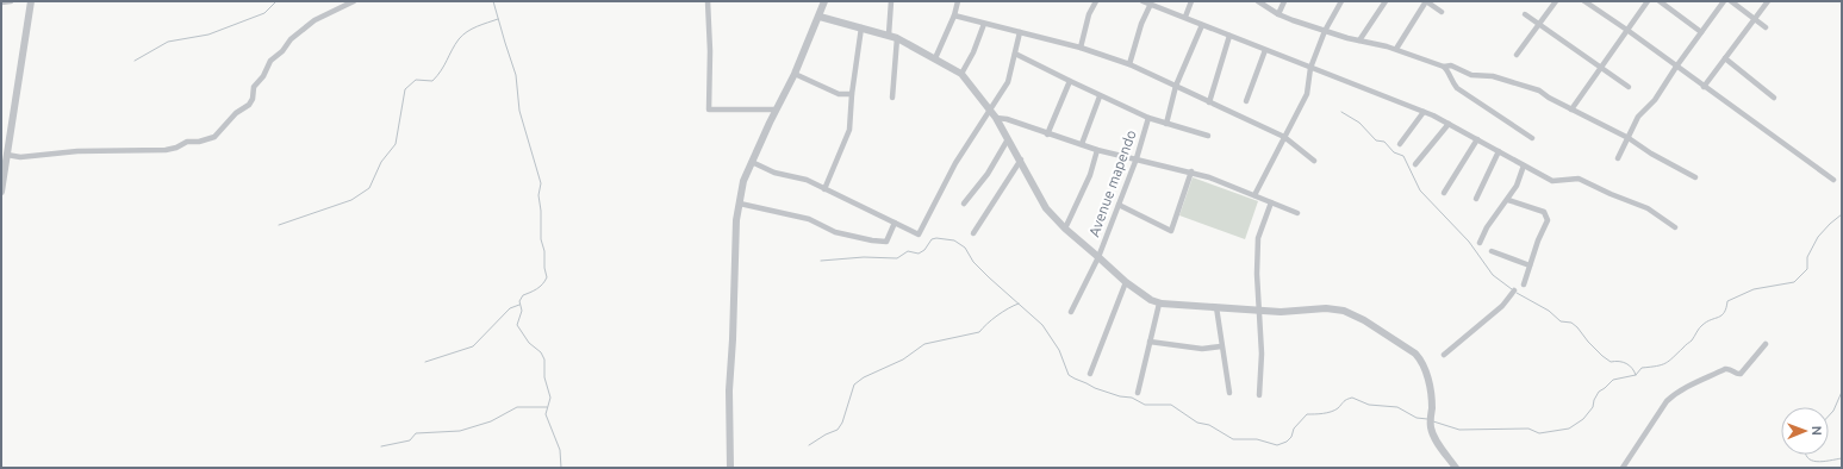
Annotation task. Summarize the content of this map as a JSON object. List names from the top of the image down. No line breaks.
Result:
{"streets":{"street":["Avenue mapendo"]},"north":"right"}
